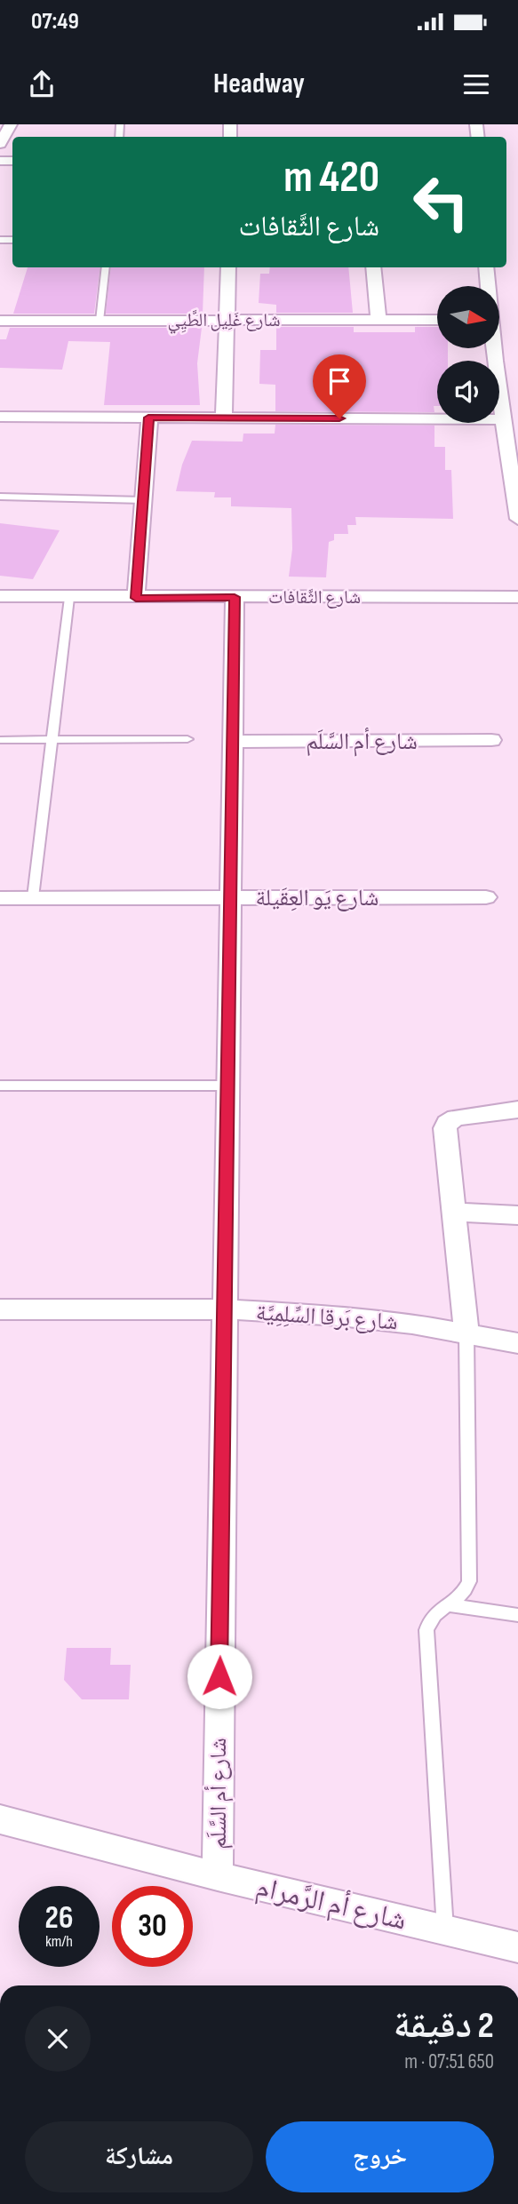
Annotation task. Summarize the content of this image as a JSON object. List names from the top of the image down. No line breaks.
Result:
{"streets":{"street":["شارع غَلِيل الطَّيِي","شارع الثَّقافات","شارع أم السَّلَم","شارع يَو العِقَيلة","شارع بَرقا السِّلِمِيَّة","شارع أم الرَّمرام"]},"crossings":[["شارع الثَّقافات","شارع أم السَّلَم"],["شارع أم السَّلَم","شارع يَو العِقَيلة"],["شارع أم السَّلَم","شارع بَرقا السِّلِمِيَّة"],["شارع أم السَّلَم","شارع أم الرَّمرام"]],"north":"right","page":{"status":"07:49","header":"Headway","turn":["420 m","شارع الثَّقافات"],"speed":"26 km/h","limit":"30","heading":["2 دقيقة","650 m · 07:51"],"buttons":["خروج","مشاركة"]}}
